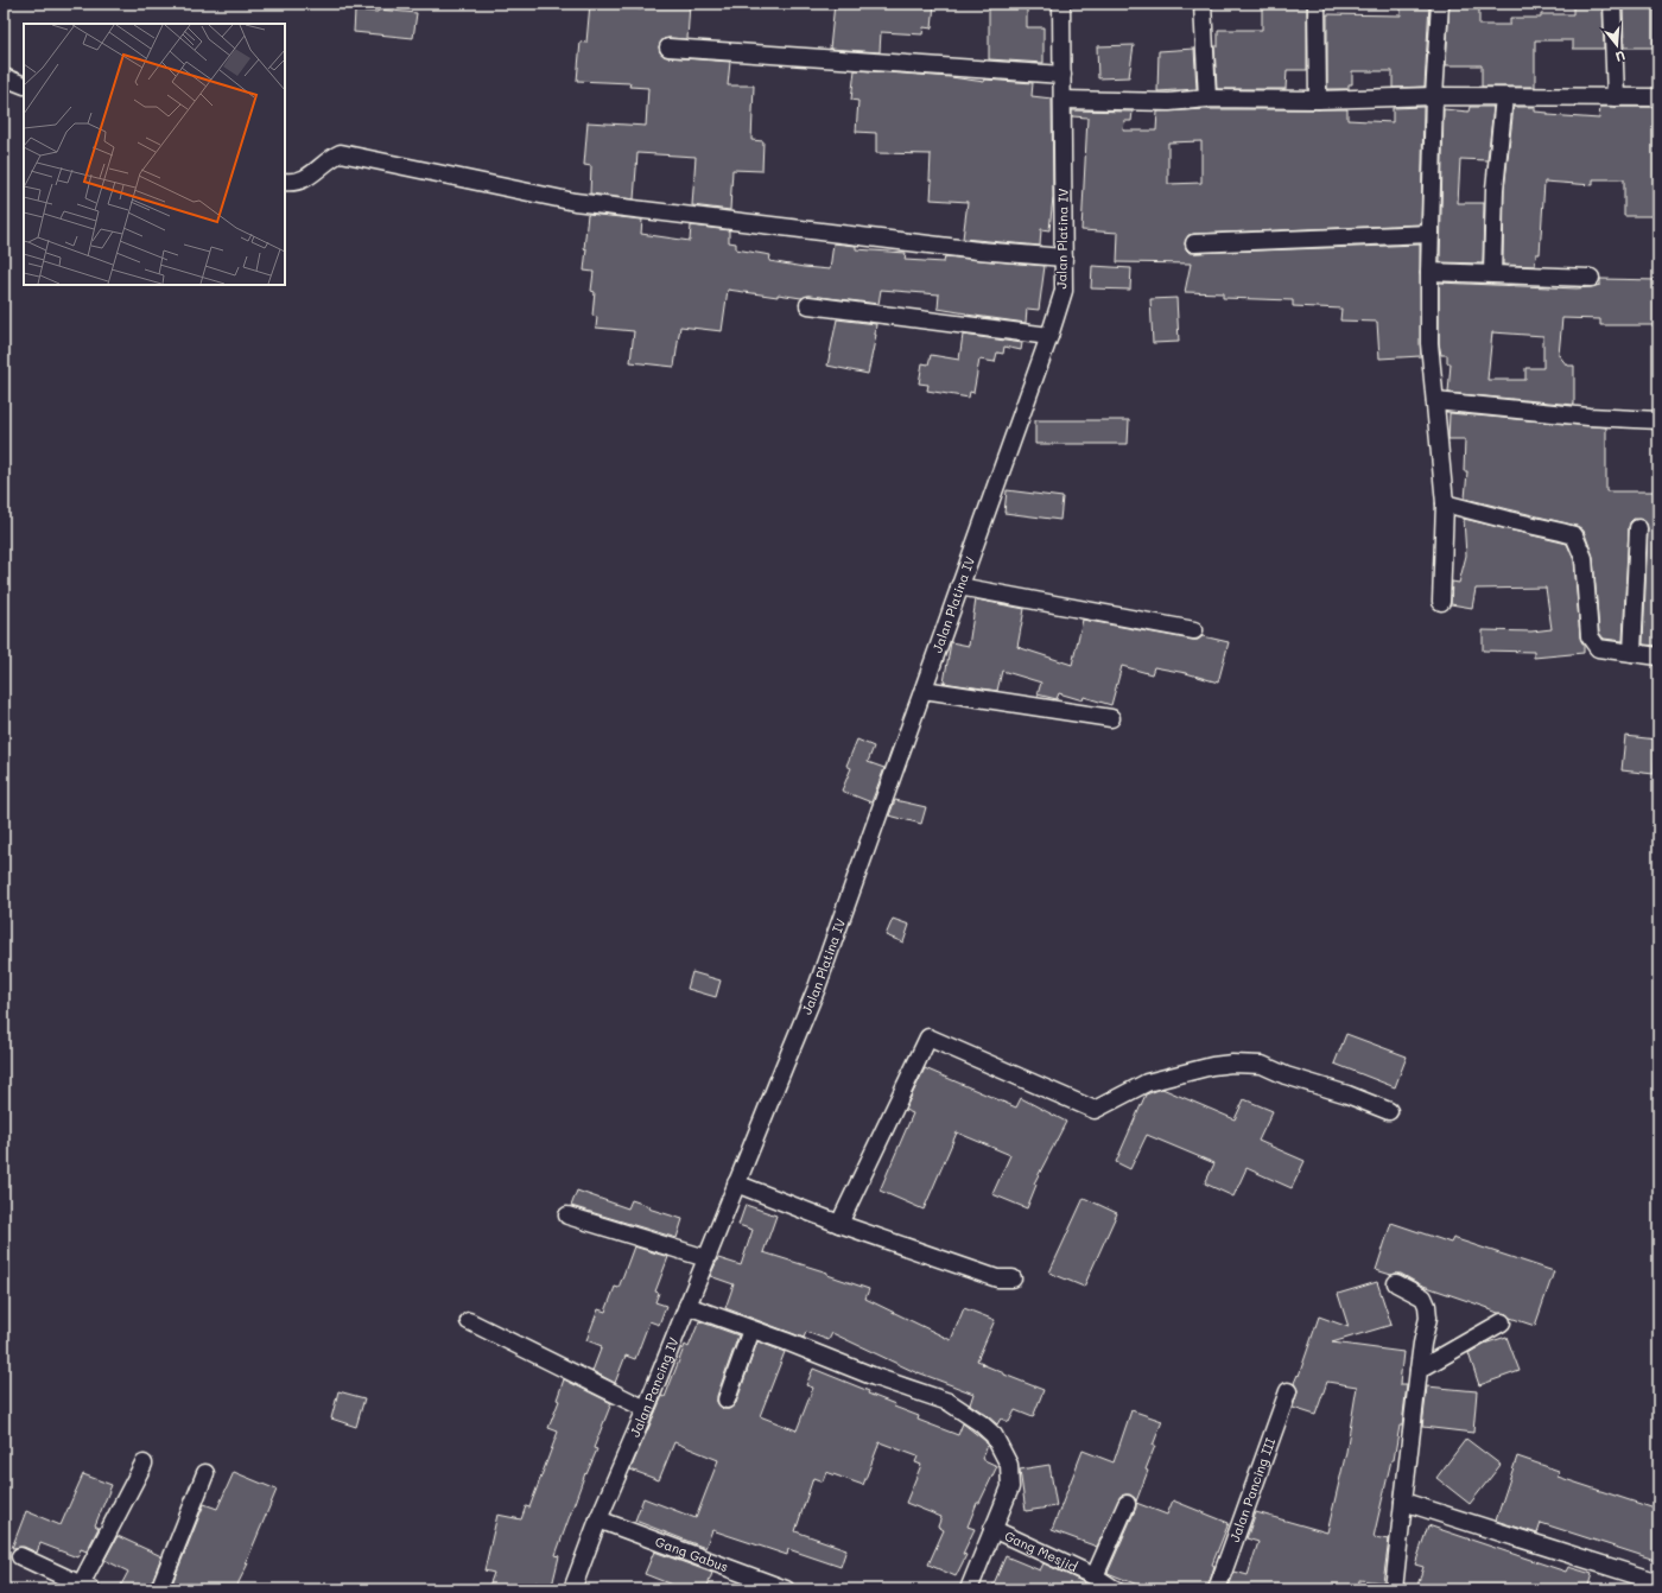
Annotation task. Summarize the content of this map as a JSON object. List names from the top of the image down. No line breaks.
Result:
{"streets":{"street":["Jalan Platina IV","Jalan Pancing IV","Jalan Pancing III","Gang Mesjid","Gang Gabus"]},"crossings":[["Jalan Platina IV","Jalan Pancing IV"],["Jalan Pancing IV","Gang Gabus"]],"north":"bottom"}
